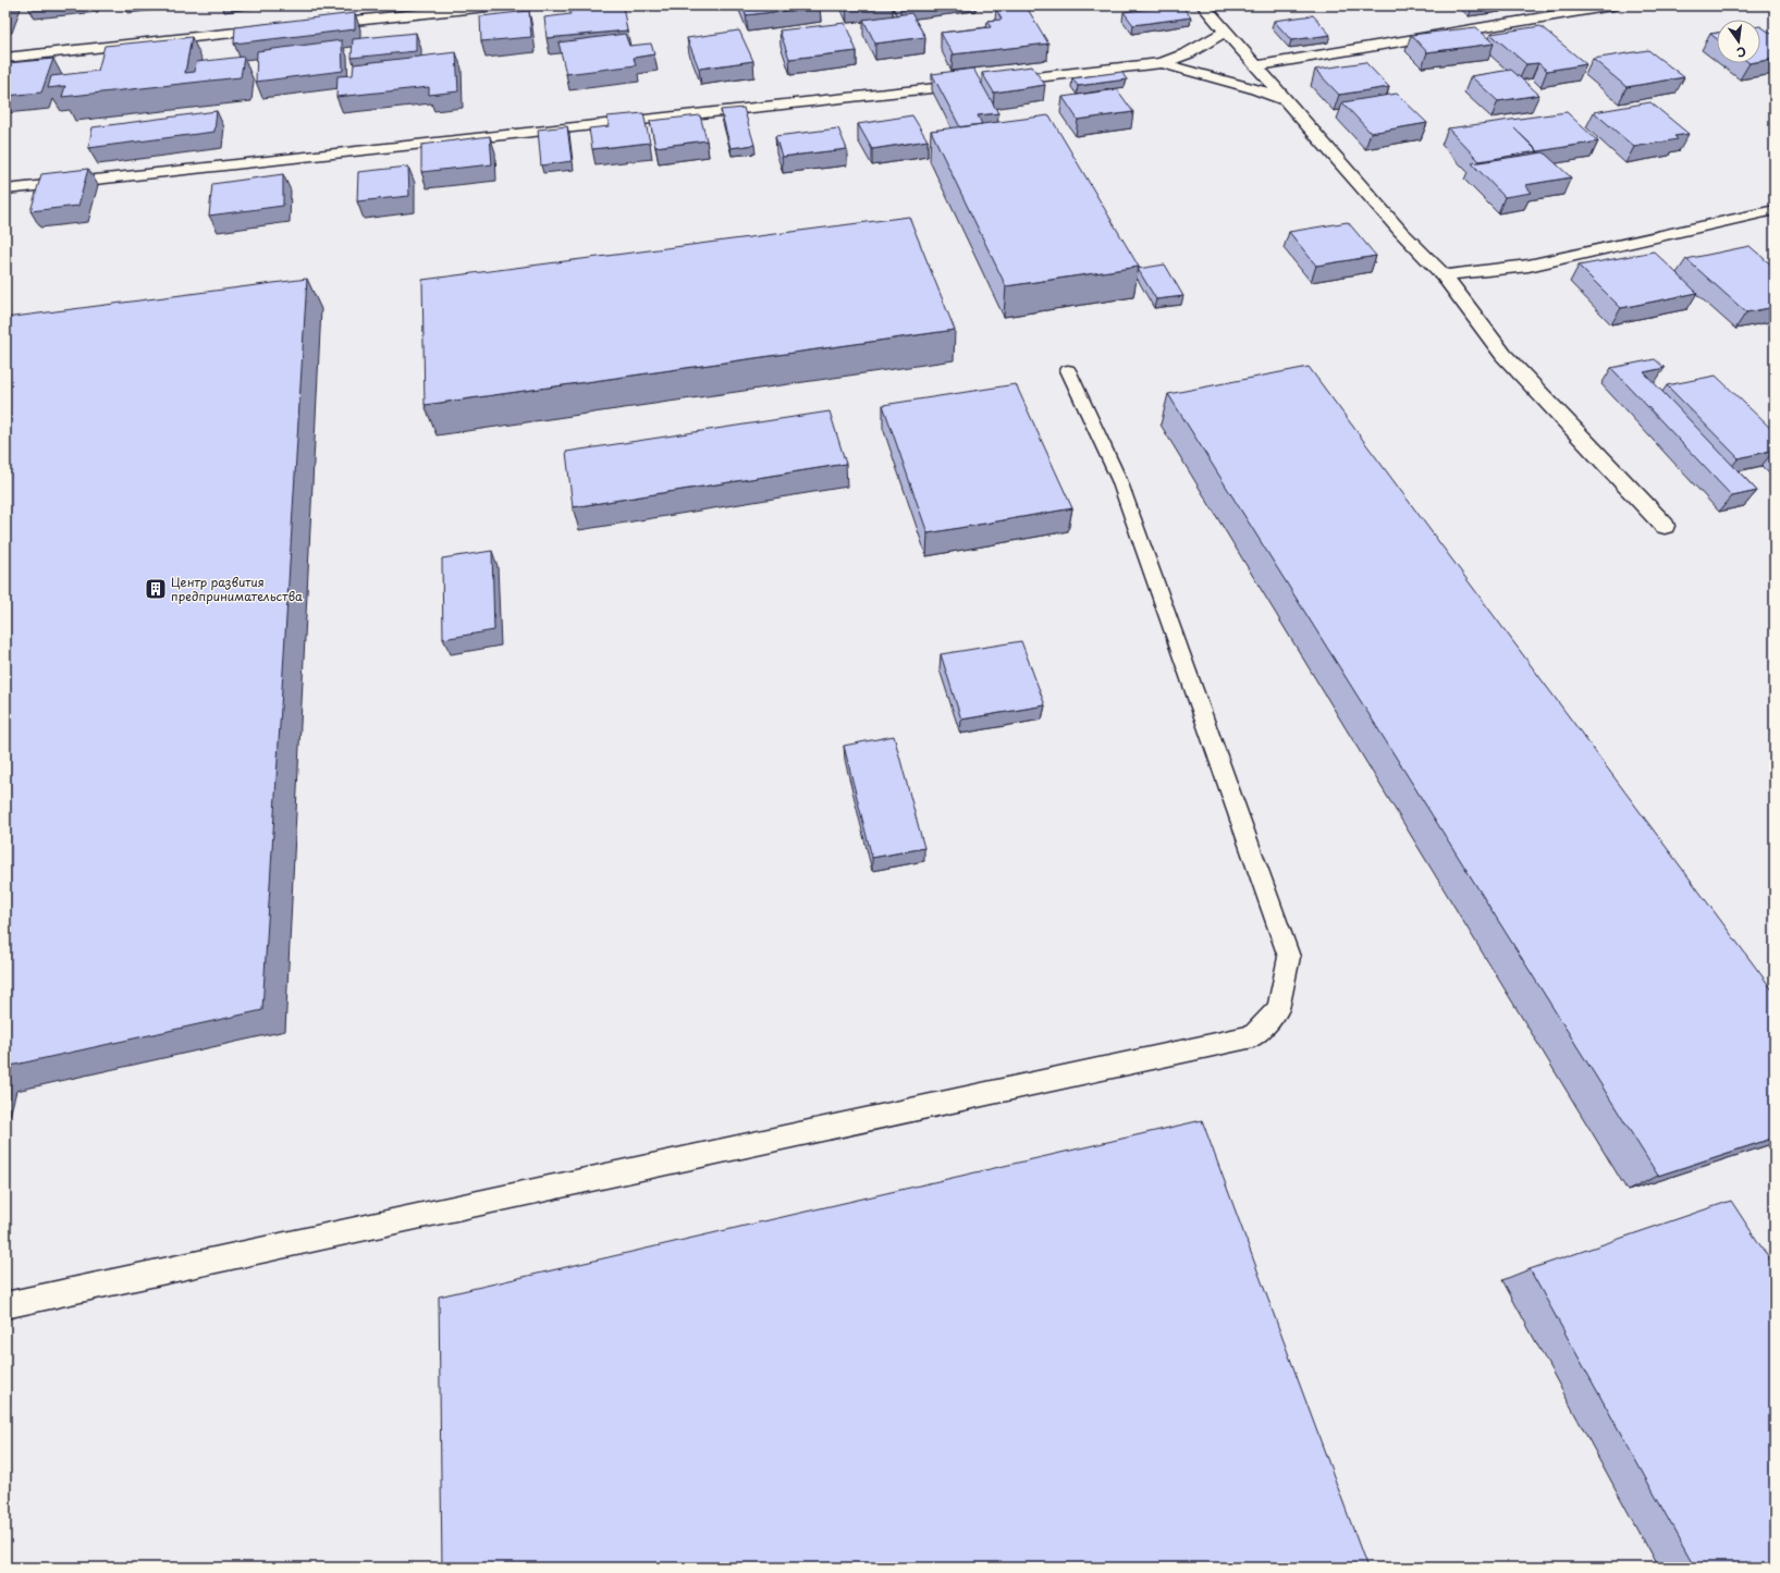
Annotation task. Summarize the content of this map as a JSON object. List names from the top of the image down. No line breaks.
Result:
{"places":{"building":["Центр развития предпринимательства"]},"north":"bottom"}
